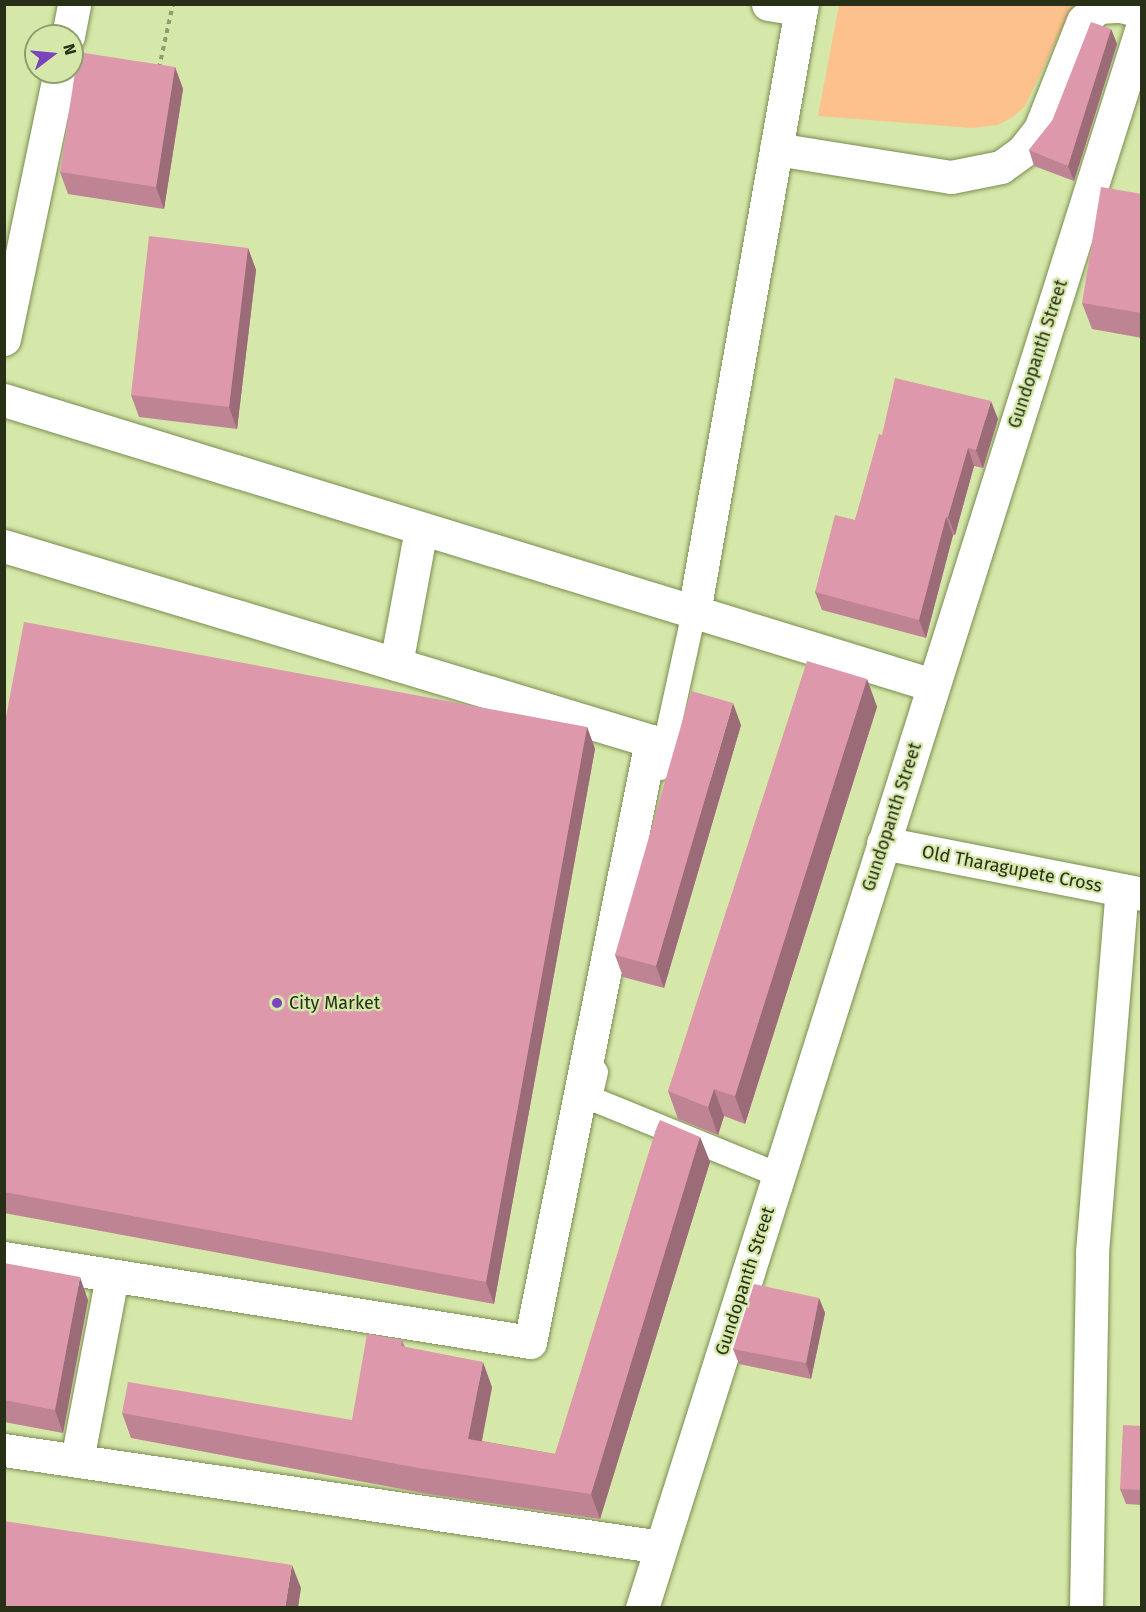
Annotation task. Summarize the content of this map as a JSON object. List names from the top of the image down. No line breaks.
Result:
{"streets":{"street":["Gundopanth Street","Old Tharagupete Cross"]},"crossings":[["Gundopanth Street","Old Tharagupete Cross"]],"places":["City Market"],"north":"right"}
